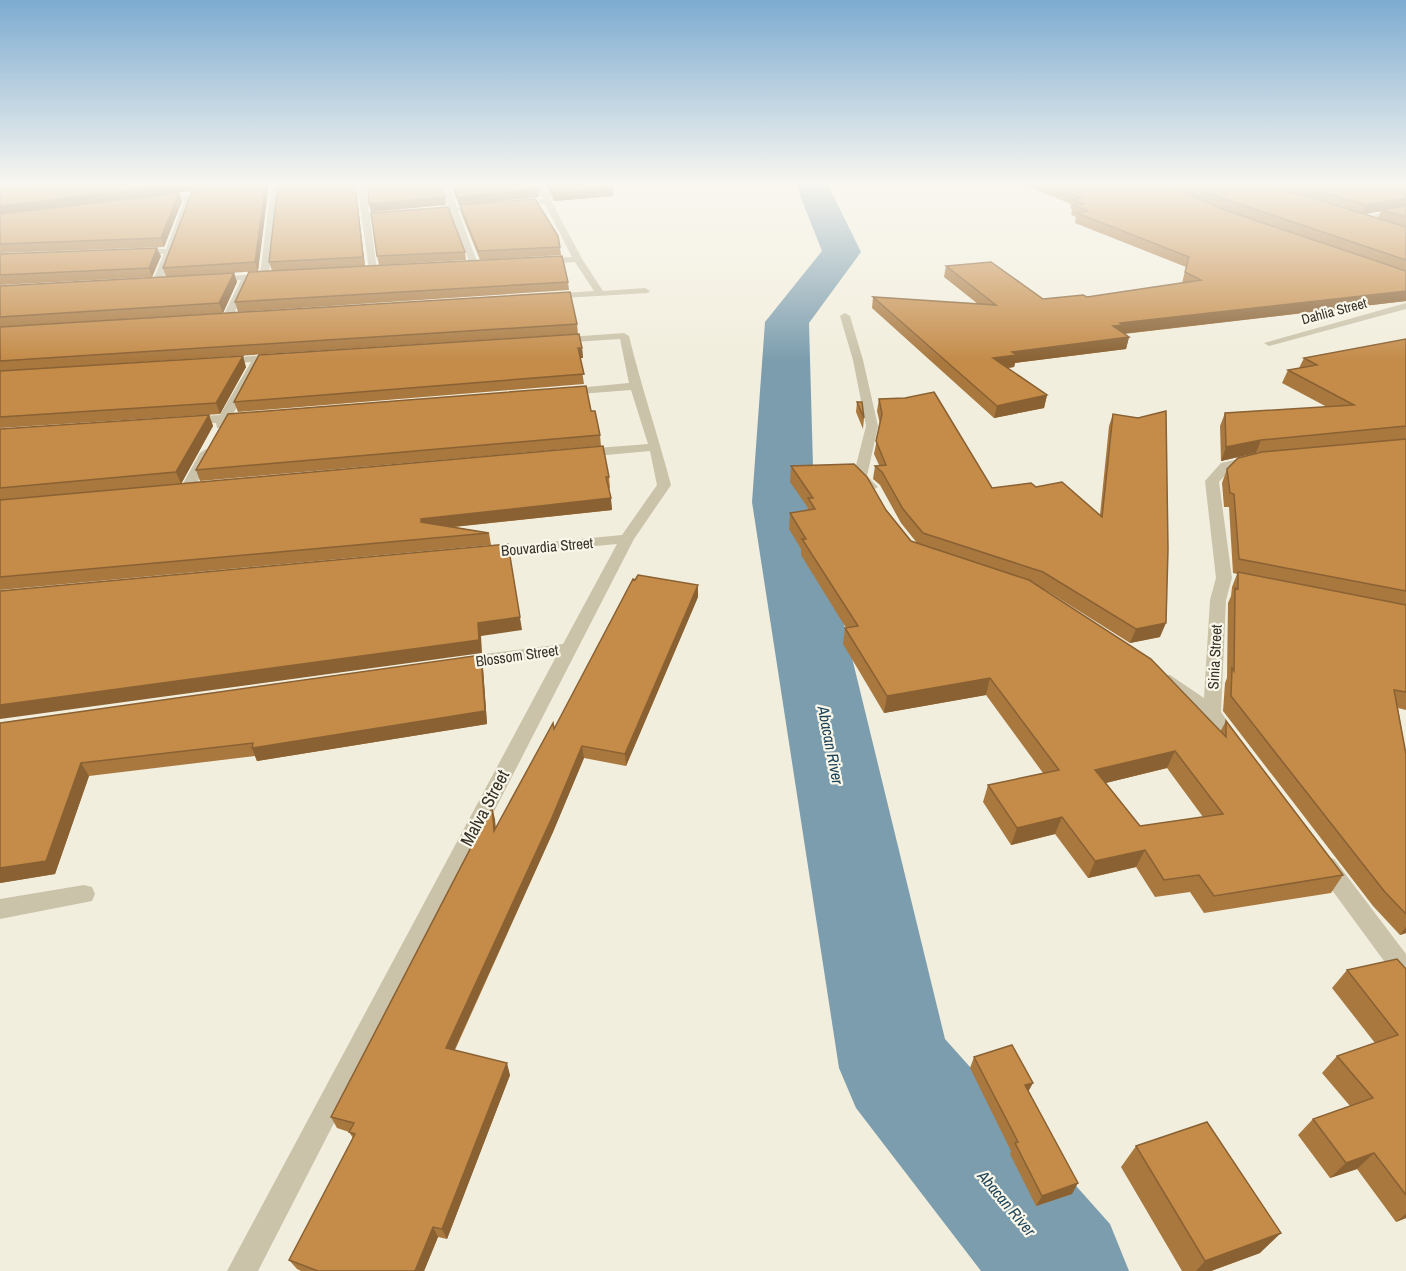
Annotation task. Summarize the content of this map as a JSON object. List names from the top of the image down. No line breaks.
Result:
{"streets":{"street":["Dahlia Street","Bouvardia Street","Blossom Street","Sinia Street","Malva Street"]},"crossings":[["Bouvardia Street","Malva Street"],["Blossom Street","Malva Street"]],"water":["Abacan River"]}
